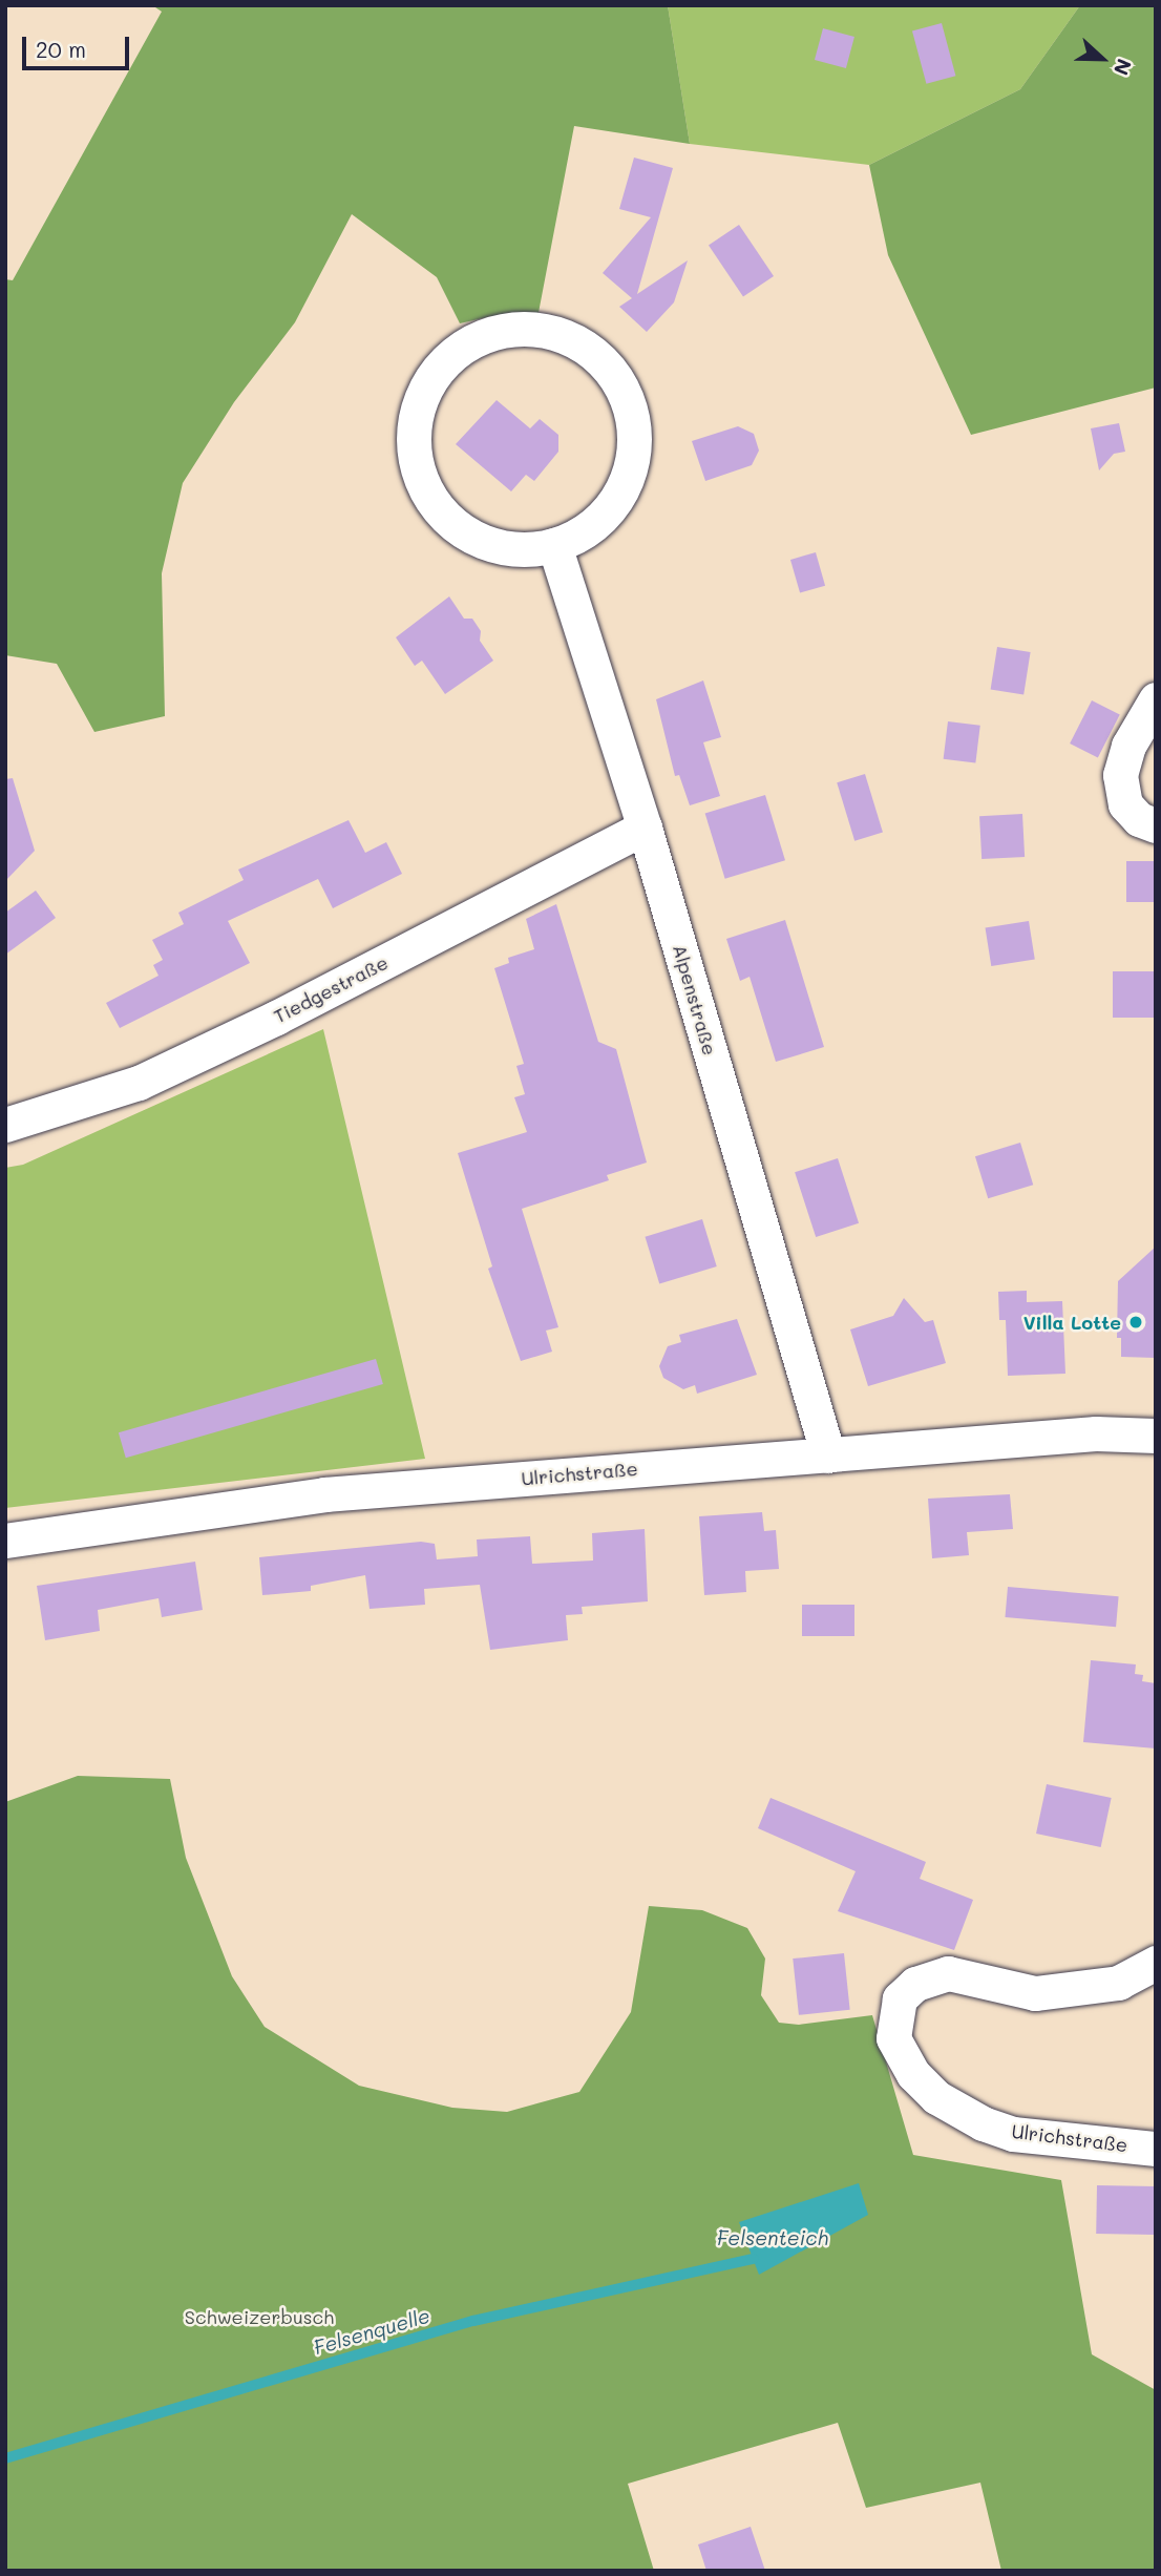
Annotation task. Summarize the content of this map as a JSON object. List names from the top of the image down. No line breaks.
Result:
{"streets":{"street":["Tiedgestraße","Alpenstraße","Ulrichstraße"]},"crossings":[["Tiedgestraße","Alpenstraße"],["Alpenstraße","Ulrichstraße"]],"water":["Felsenteich","Felsenquelle"],"parks":["Schweizerbusch"],"places":["Villa Lotte"],"scale_bar":"20 m","north":"right"}
